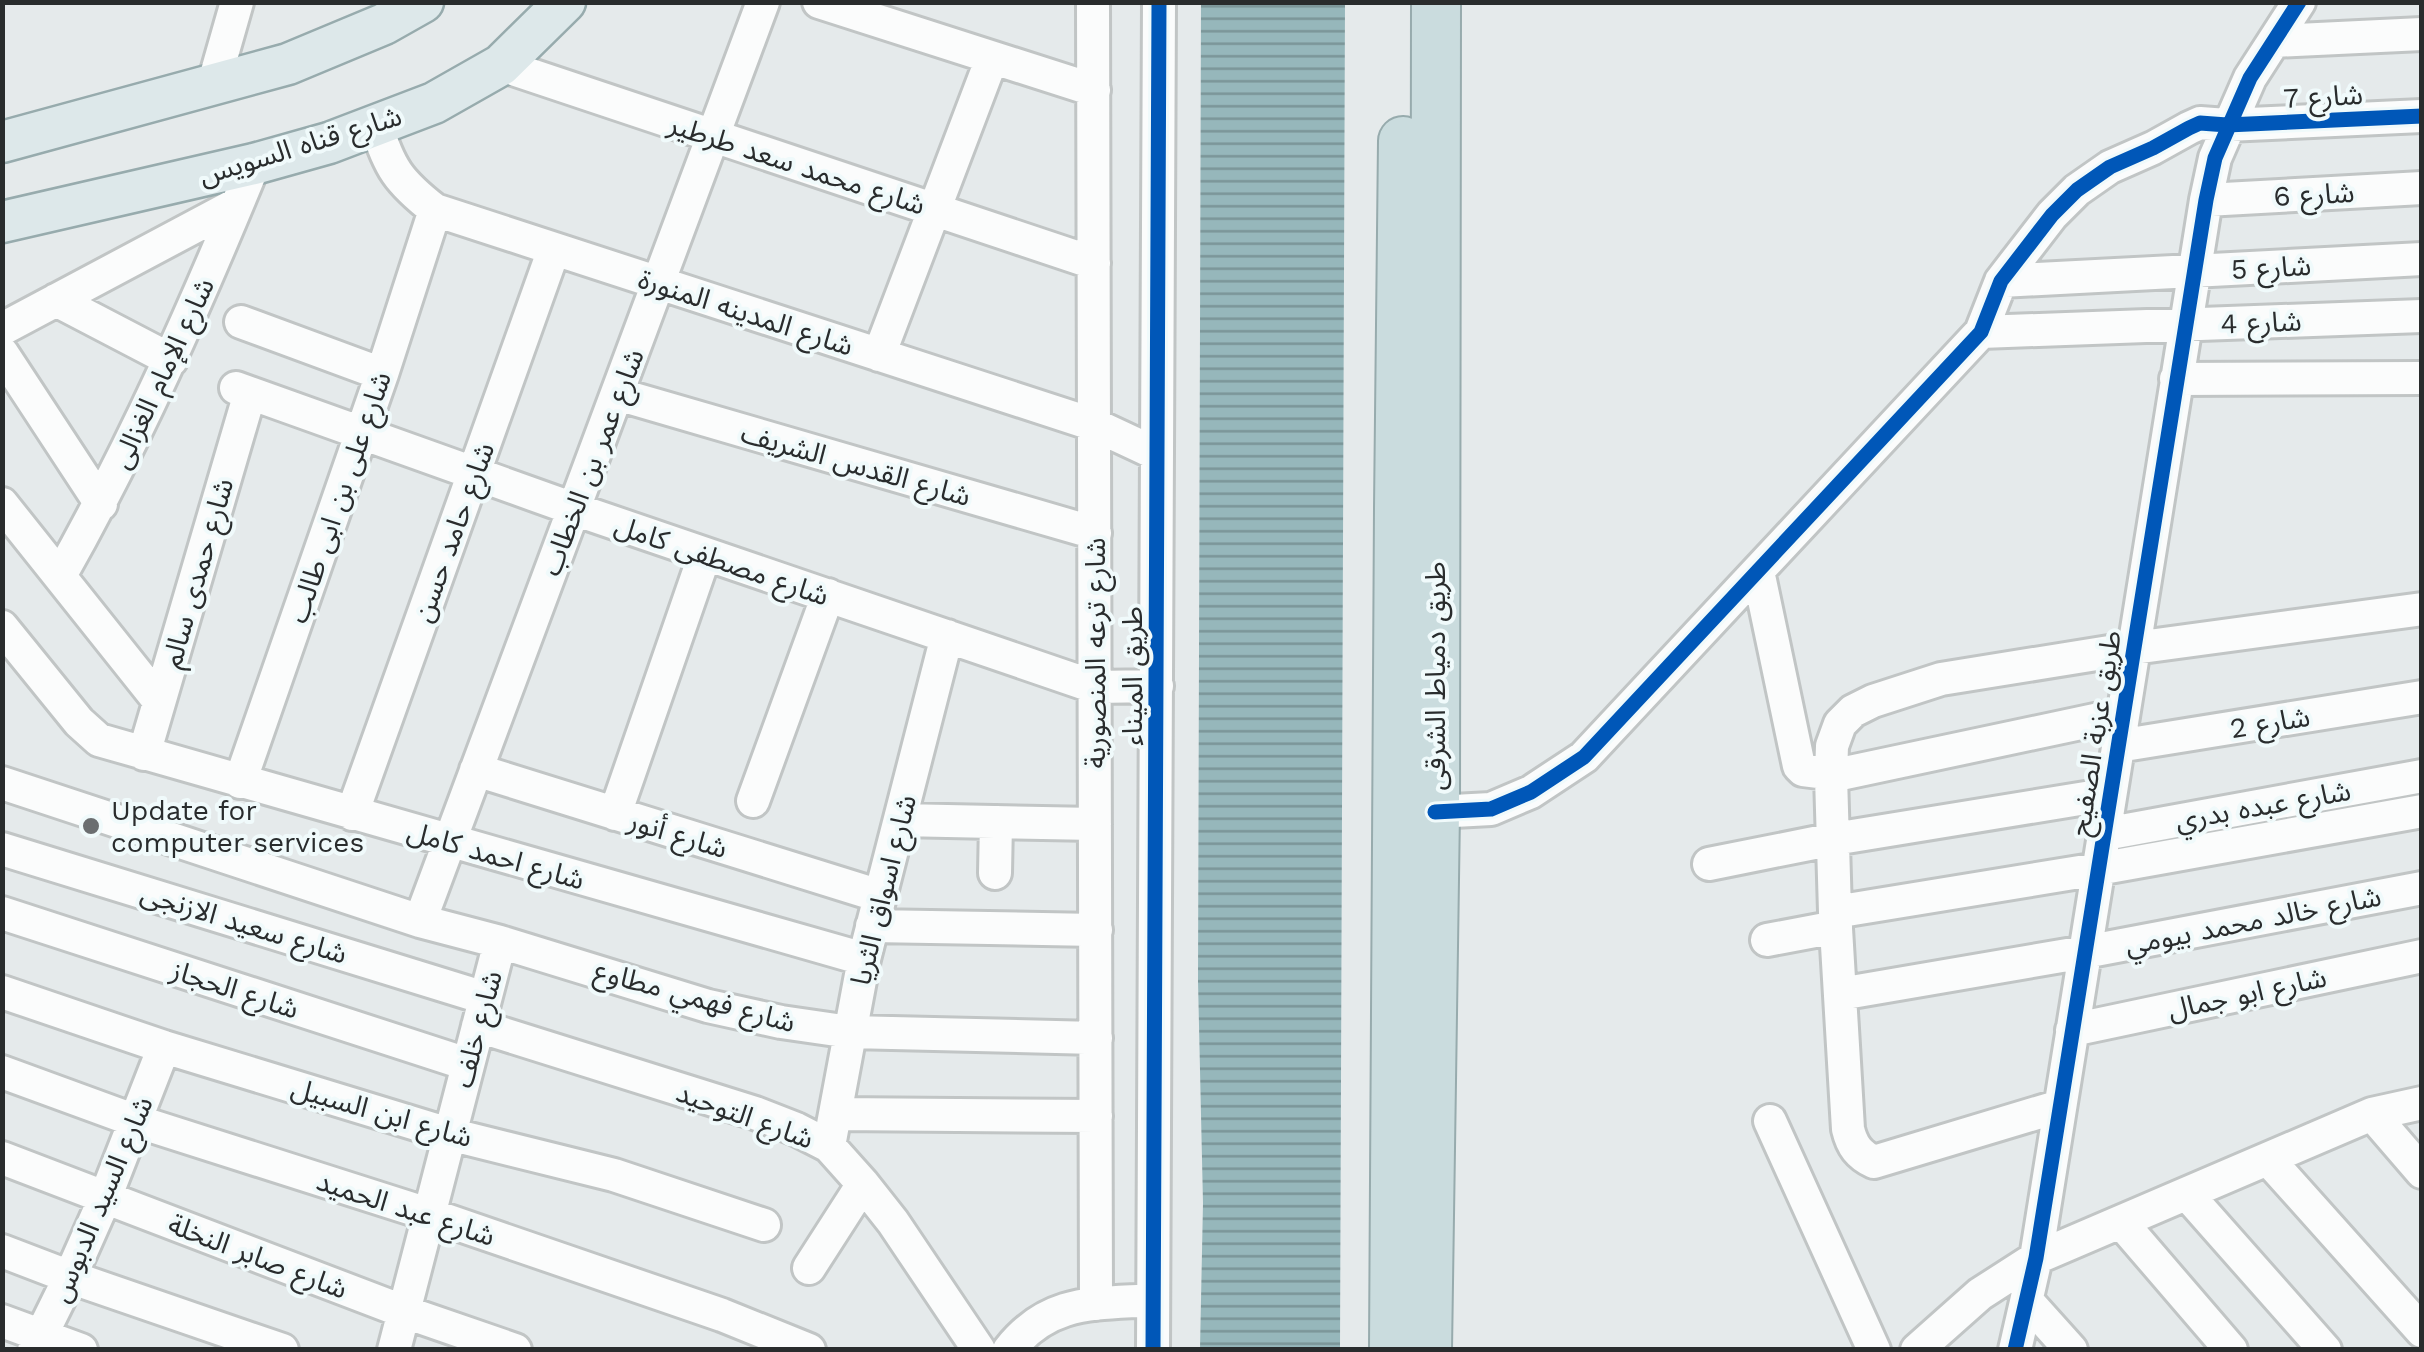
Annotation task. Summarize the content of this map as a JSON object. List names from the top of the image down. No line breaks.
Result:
{"streets":{"highway":["طريق دمياط الشرقى"],"main road":["شارع قناه السويس"],"street":["شارع 7","شارع محمد سعد طرطير","شارع 6","شارع 5","شارع المدينه المنورة","شارع 4","شارع الإمام الغزالى","شارع عمر بن الخطاب","شارع القدس الشريف","شارع على بن ابى طالب","شارع حامد حسن","شارع مصطفى كامل","شارع حمدى سالم","شارع ترعه المنصورية","طريق الميناء","شارع 2","طريق عزبة الصفيح","شارع عبده بدري","شارع أنور","شارع احمد كامل","شارع اسواق الثريا","شارع خالد محمد بيومي","شارع سعيد الازنجى","شارع الحجاز","شارع ابو جمال","شارع فهمي مطاوع","شارع خلف","شارع ابن السبيل","شارع التوحيد","شارع السيد الدبوس","شارع عبد الحميد","شارع صابر النخلة"]},"crossings":[["شارع 7","شارع 5"],["شارع 7","شارع 4"],["شارع 7","طريق عزبة الصفيح"],["شارع قناه السويس","شارع محمد سعد طرطير"],["شارع قناه السويس","شارع المدينه المنورة"],["شارع قناه السويس","شارع الإمام الغزالى"],["شارع محمد سعد طرطير","شارع عمر بن الخطاب"],["شارع محمد سعد طرطير","شارع ترعه المنصورية"],["شارع 6","طريق عزبة الصفيح"],["شارع 5","طريق عزبة الصفيح"],["شارع المدينه المنورة","شارع عمر بن الخطاب"],["شارع المدينه المنورة","شارع على بن ابى طالب"],["شارع المدينه المنورة","شارع حامد حسن"],["شارع المدينه المنورة","شارع ترعه المنصورية"],["شارع المدينه المنورة","طريق الميناء"],["شارع 4","طريق عزبة الصفيح"],["شارع عمر بن الخطاب","شارع القدس الشريف"],["شارع عمر بن الخطاب","شارع مصطفى كامل"],["شارع عمر بن الخطاب","شارع أنور"],["شارع عمر بن الخطاب","شارع احمد كامل"],["شارع عمر بن الخطاب","شارع فهمي مطاوع"],["شارع القدس الشريف","شارع ترعه المنصورية"],["شارع على بن ابى طالب","شارع مصطفى كامل"],["شارع على بن ابى طالب","شارع احمد كامل"],["شارع حامد حسن","شارع مصطفى كامل"],["شارع حامد حسن","شارع احمد كامل"],["شارع مصطفى كامل","شارع حمدى سالم"],["شارع مصطفى كامل","شارع ترعه المنصورية"],["شارع مصطفى كامل","طريق الميناء"],["شارع مصطفى كامل","شارع اسواق الثريا"],["شارع حمدى سالم","شارع احمد كامل"],["شارع ترعه المنصورية","شارع أنور"],["شارع ترعه المنصورية","شارع فهمي مطاوع"],["شارع 2","طريق عزبة الصفيح"],["طريق عزبة الصفيح","شارع عبده بدري"],["طريق عزبة الصفيح","شارع خالد محمد بيومي"],["طريق عزبة الصفيح","شارع ابو جمال"],["شارع أنور","شارع اسواق الثريا"],["شارع احمد كامل","شارع اسواق الثريا"],["شارع اسواق الثريا","شارع فهمي مطاوع"],["شارع اسواق الثريا","شارع التوحيد"],["شارع سعيد الازنجى","شارع خلف"],["شارع سعيد الازنجى","شارع التوحيد"],["شارع الحجاز","شارع خلف"],["شارع فهمي مطاوع","شارع خلف"],["شارع خلف","شارع ابن السبيل"],["شارع خلف","شارع التوحيد"],["شارع خلف","شارع عبد الحميد"],["شارع خلف","شارع صابر النخلة"],["شارع ابن السبيل","شارع السيد الدبوس"],["شارع السيد الدبوس","شارع عبد الحميد"],["شارع السيد الدبوس","شارع صابر النخلة"]],"places":["Update for computer services"]}
